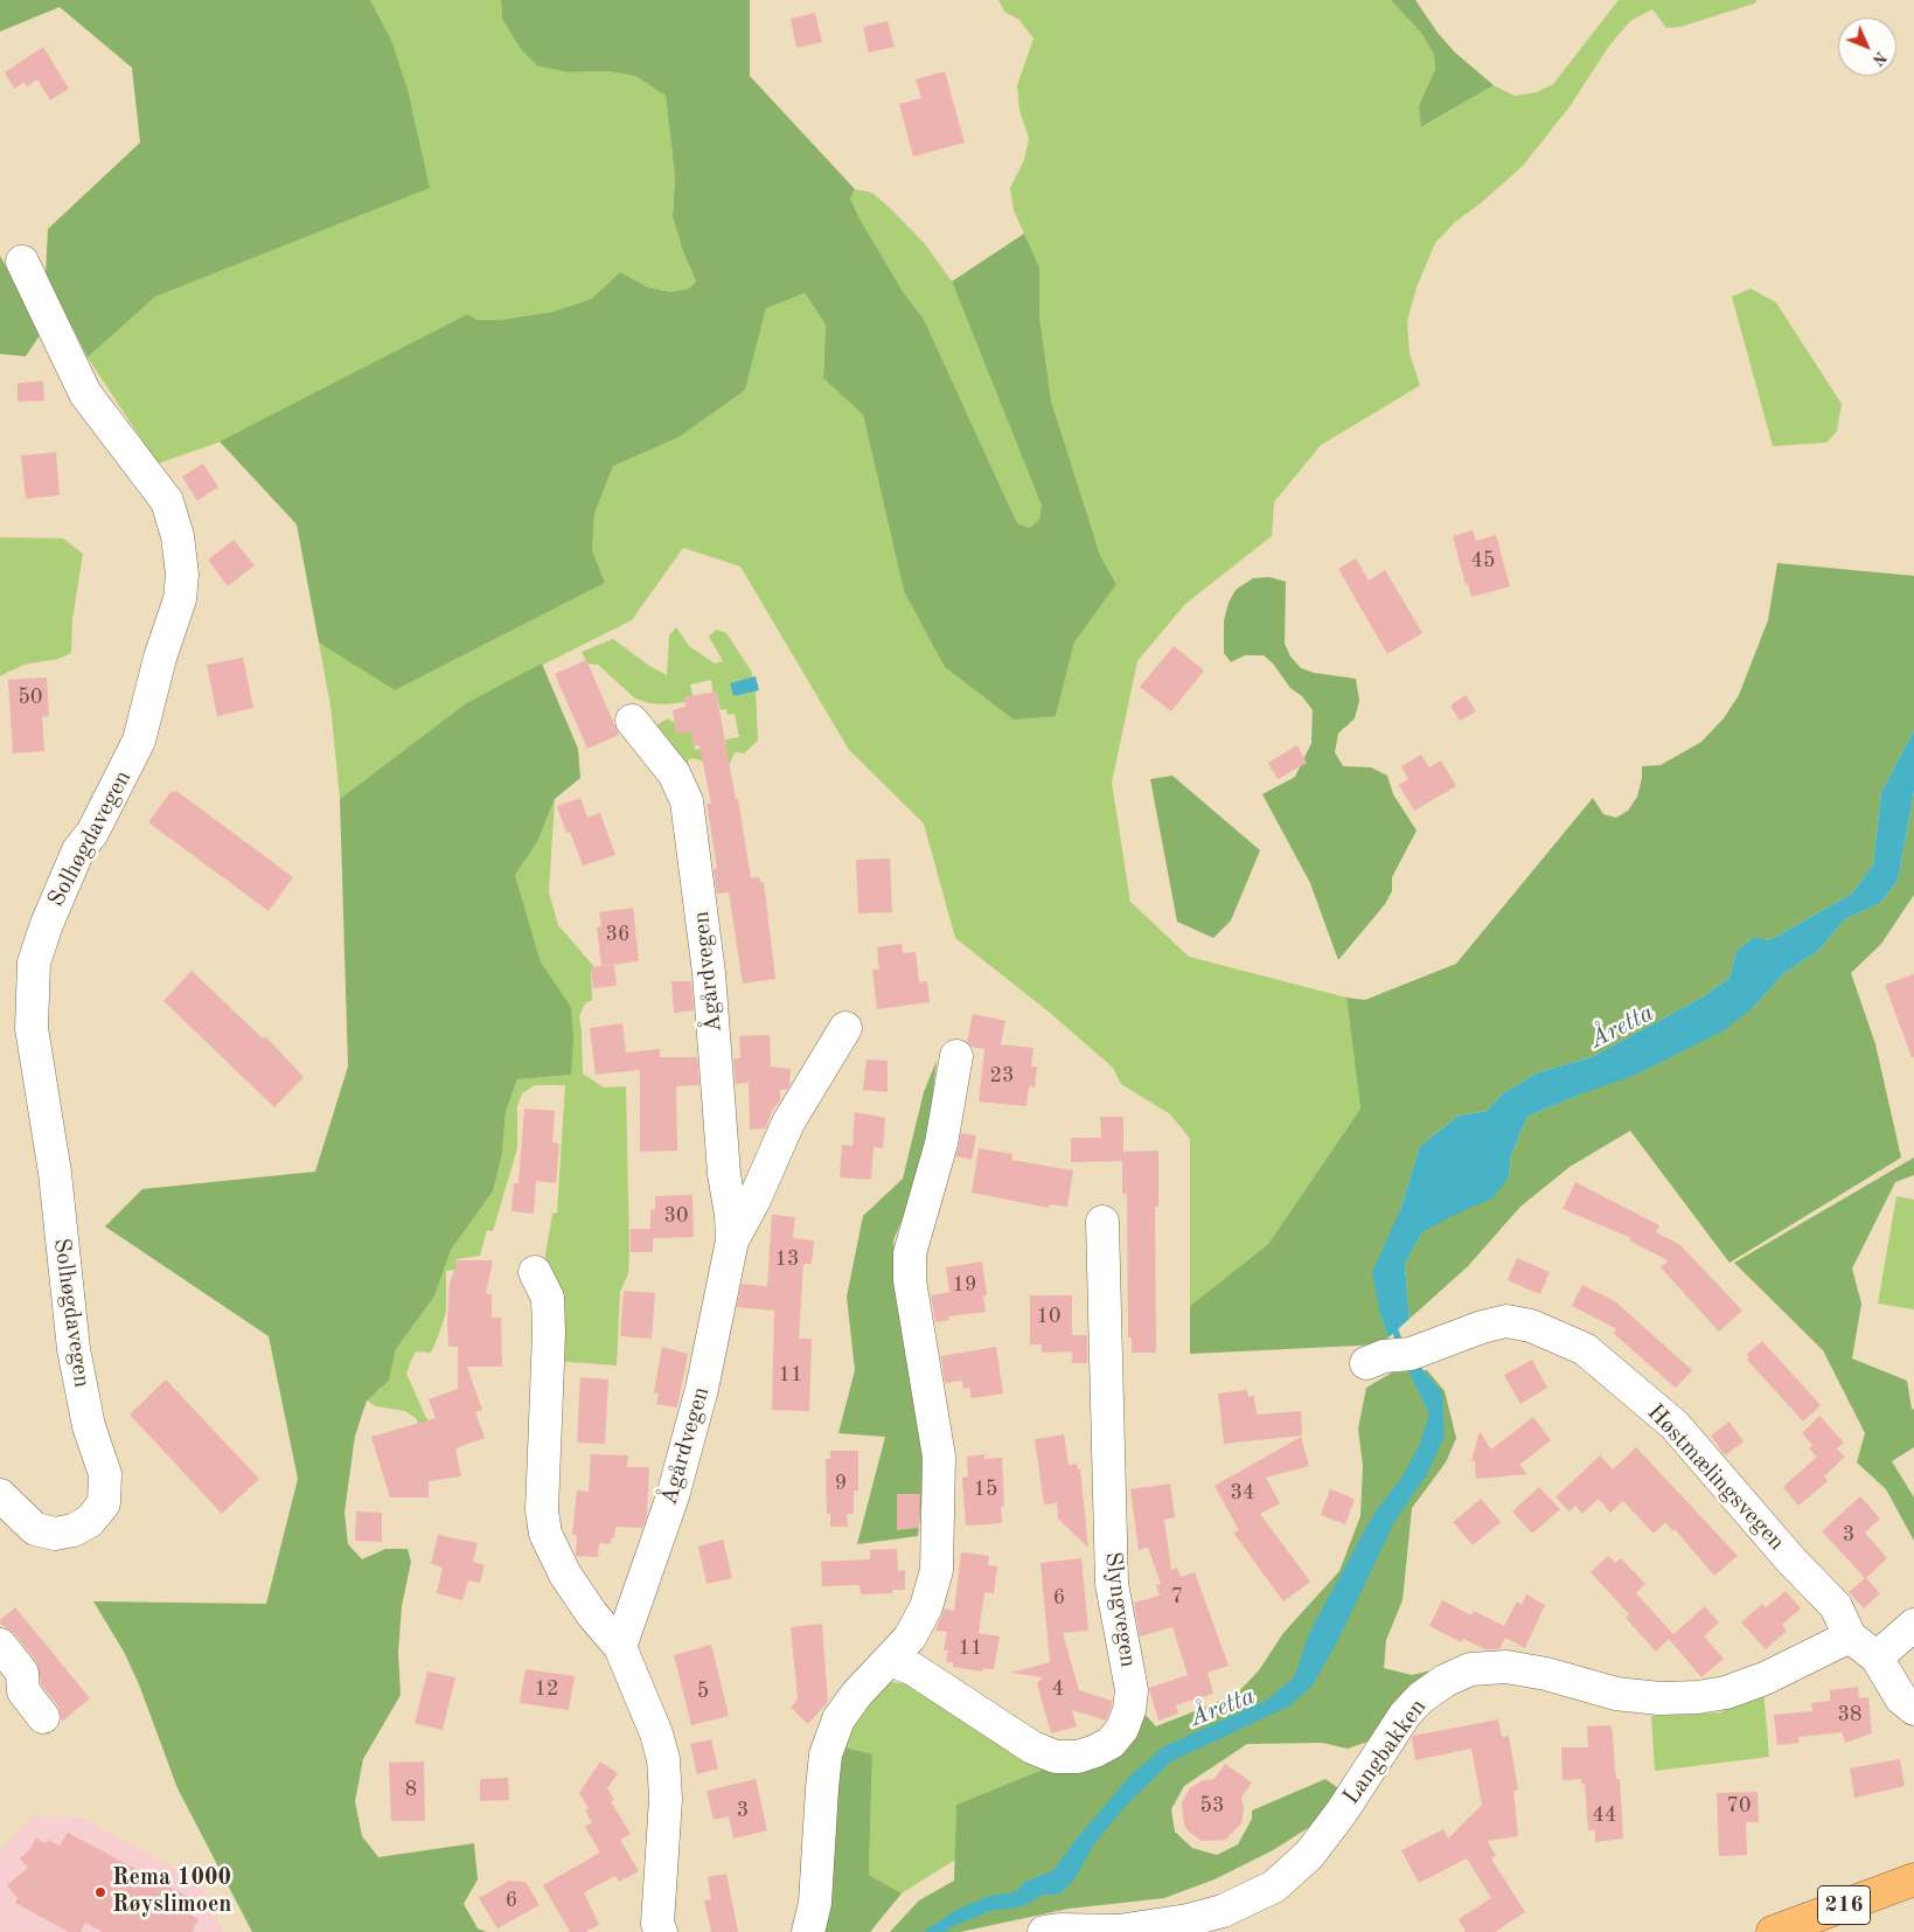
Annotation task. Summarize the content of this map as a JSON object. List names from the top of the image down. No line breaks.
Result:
{"streets":{"main road":["216"],"street":["Solhøgdavegen","Ågårdvegen","Høstmælingsvegen","Slyngvegen","Langbakken"]},"crossings":[["Høstmælingsvegen","Langbakken"]],"water":["Åretta"],"places":["Rema 1000 Røyslimoen"],"house_numbers":["45","50","36","23","30","13","19","10","11","9","15","34","3","7","6","11","12","4","5","38","8","53","70","3","44","6"],"north":"bottom right"}
